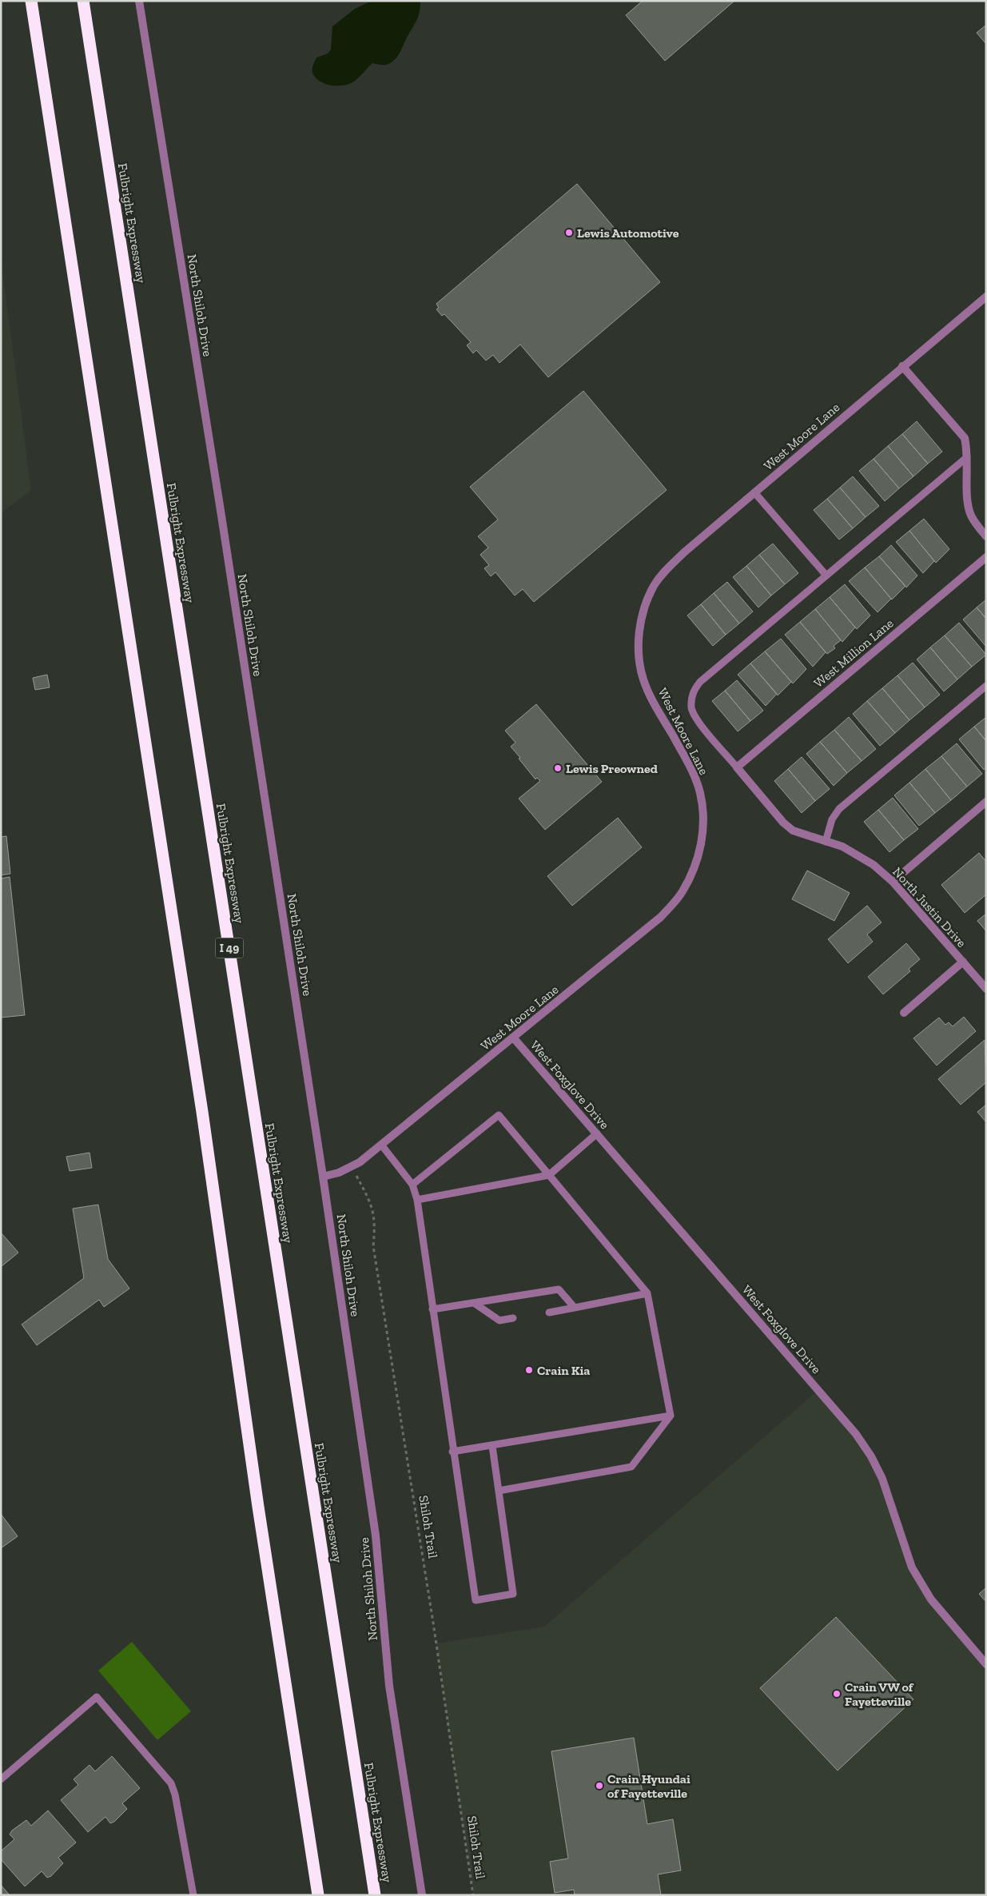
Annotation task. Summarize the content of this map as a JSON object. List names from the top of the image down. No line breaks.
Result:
{"streets":{"highway":["Fulbright Expressway","I 49"],"street":["North Shiloh Drive","West Moore Lane","West Million Lane","North Justin Drive","West Foxglove Drive"],"path":["Shiloh Trail"]},"crossings":[["North Shiloh Drive","West Moore Lane"],["West Moore Lane","West Foxglove Drive"],["West Moore Lane","Shiloh Trail"],["West Million Lane","North Justin Drive"]],"places":["Lewis Automotive","Lewis Preowned","Crain Kia","Crain VW of Fayetteville","Crain Hyundai of Fayetteville"]}
